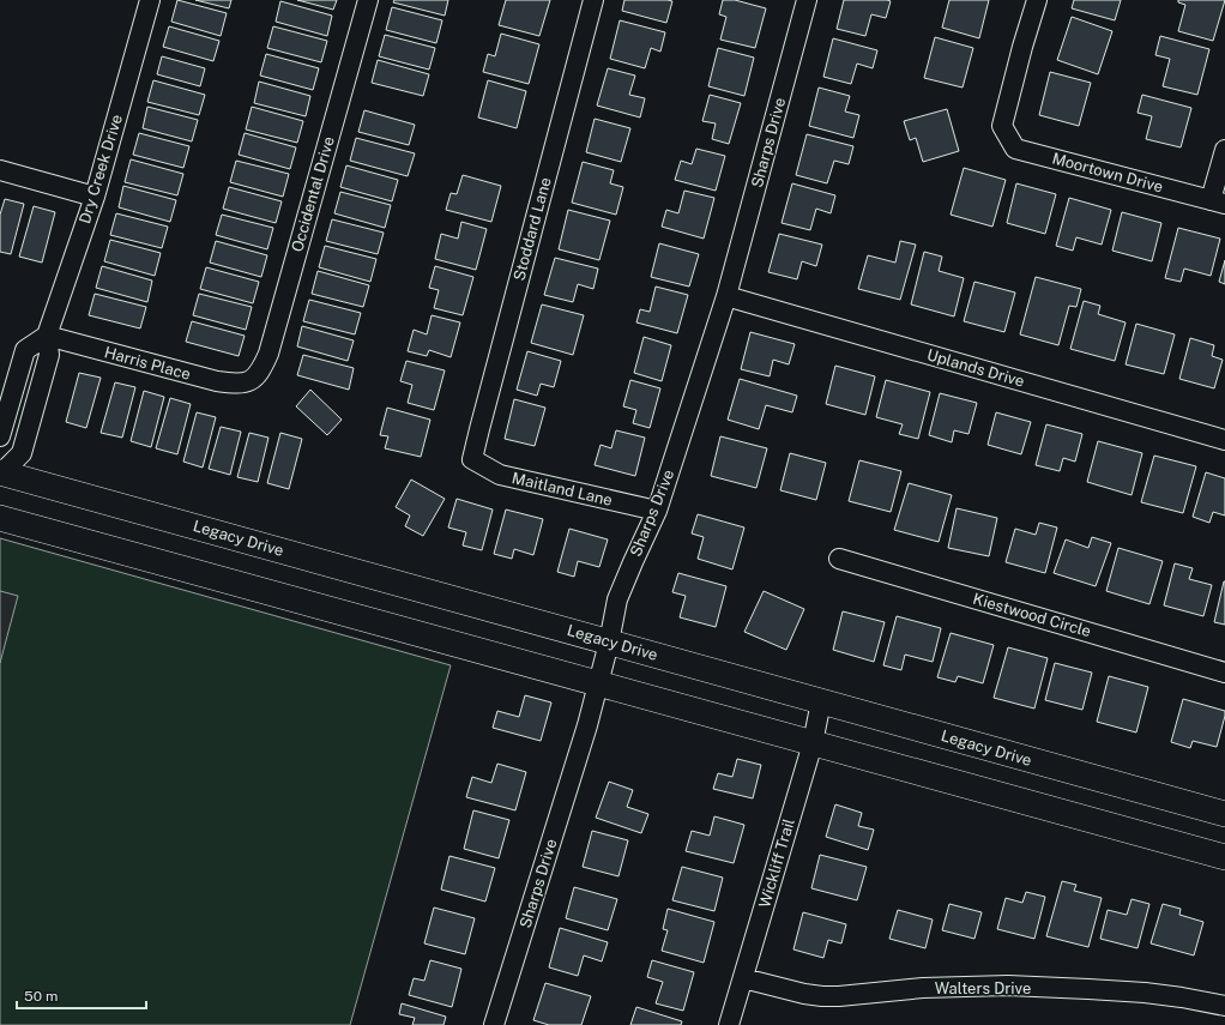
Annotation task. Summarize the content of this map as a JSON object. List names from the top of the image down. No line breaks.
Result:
{"streets":{"main road":["Legacy Drive"],"street":["Sharps Drive","Dry Creek Drive","Moortown Drive","Occidental Drive","Stoddard Lane","Harris Place","Uplands Drive","Maitland Lane","Kiestwood Circle","Wickliff Trail","Walters Drive"]},"crossings":[["Sharps Drive","Uplands Drive"],["Sharps Drive","Maitland Lane"],["Sharps Drive","Legacy Drive"],["Dry Creek Drive","Harris Place"],["Dry Creek Drive","Legacy Drive"],["Occidental Drive","Harris Place"],["Stoddard Lane","Maitland Lane"],["Legacy Drive","Wickliff Trail"],["Wickliff Trail","Walters Drive"]],"scale_bar":"50 m"}
